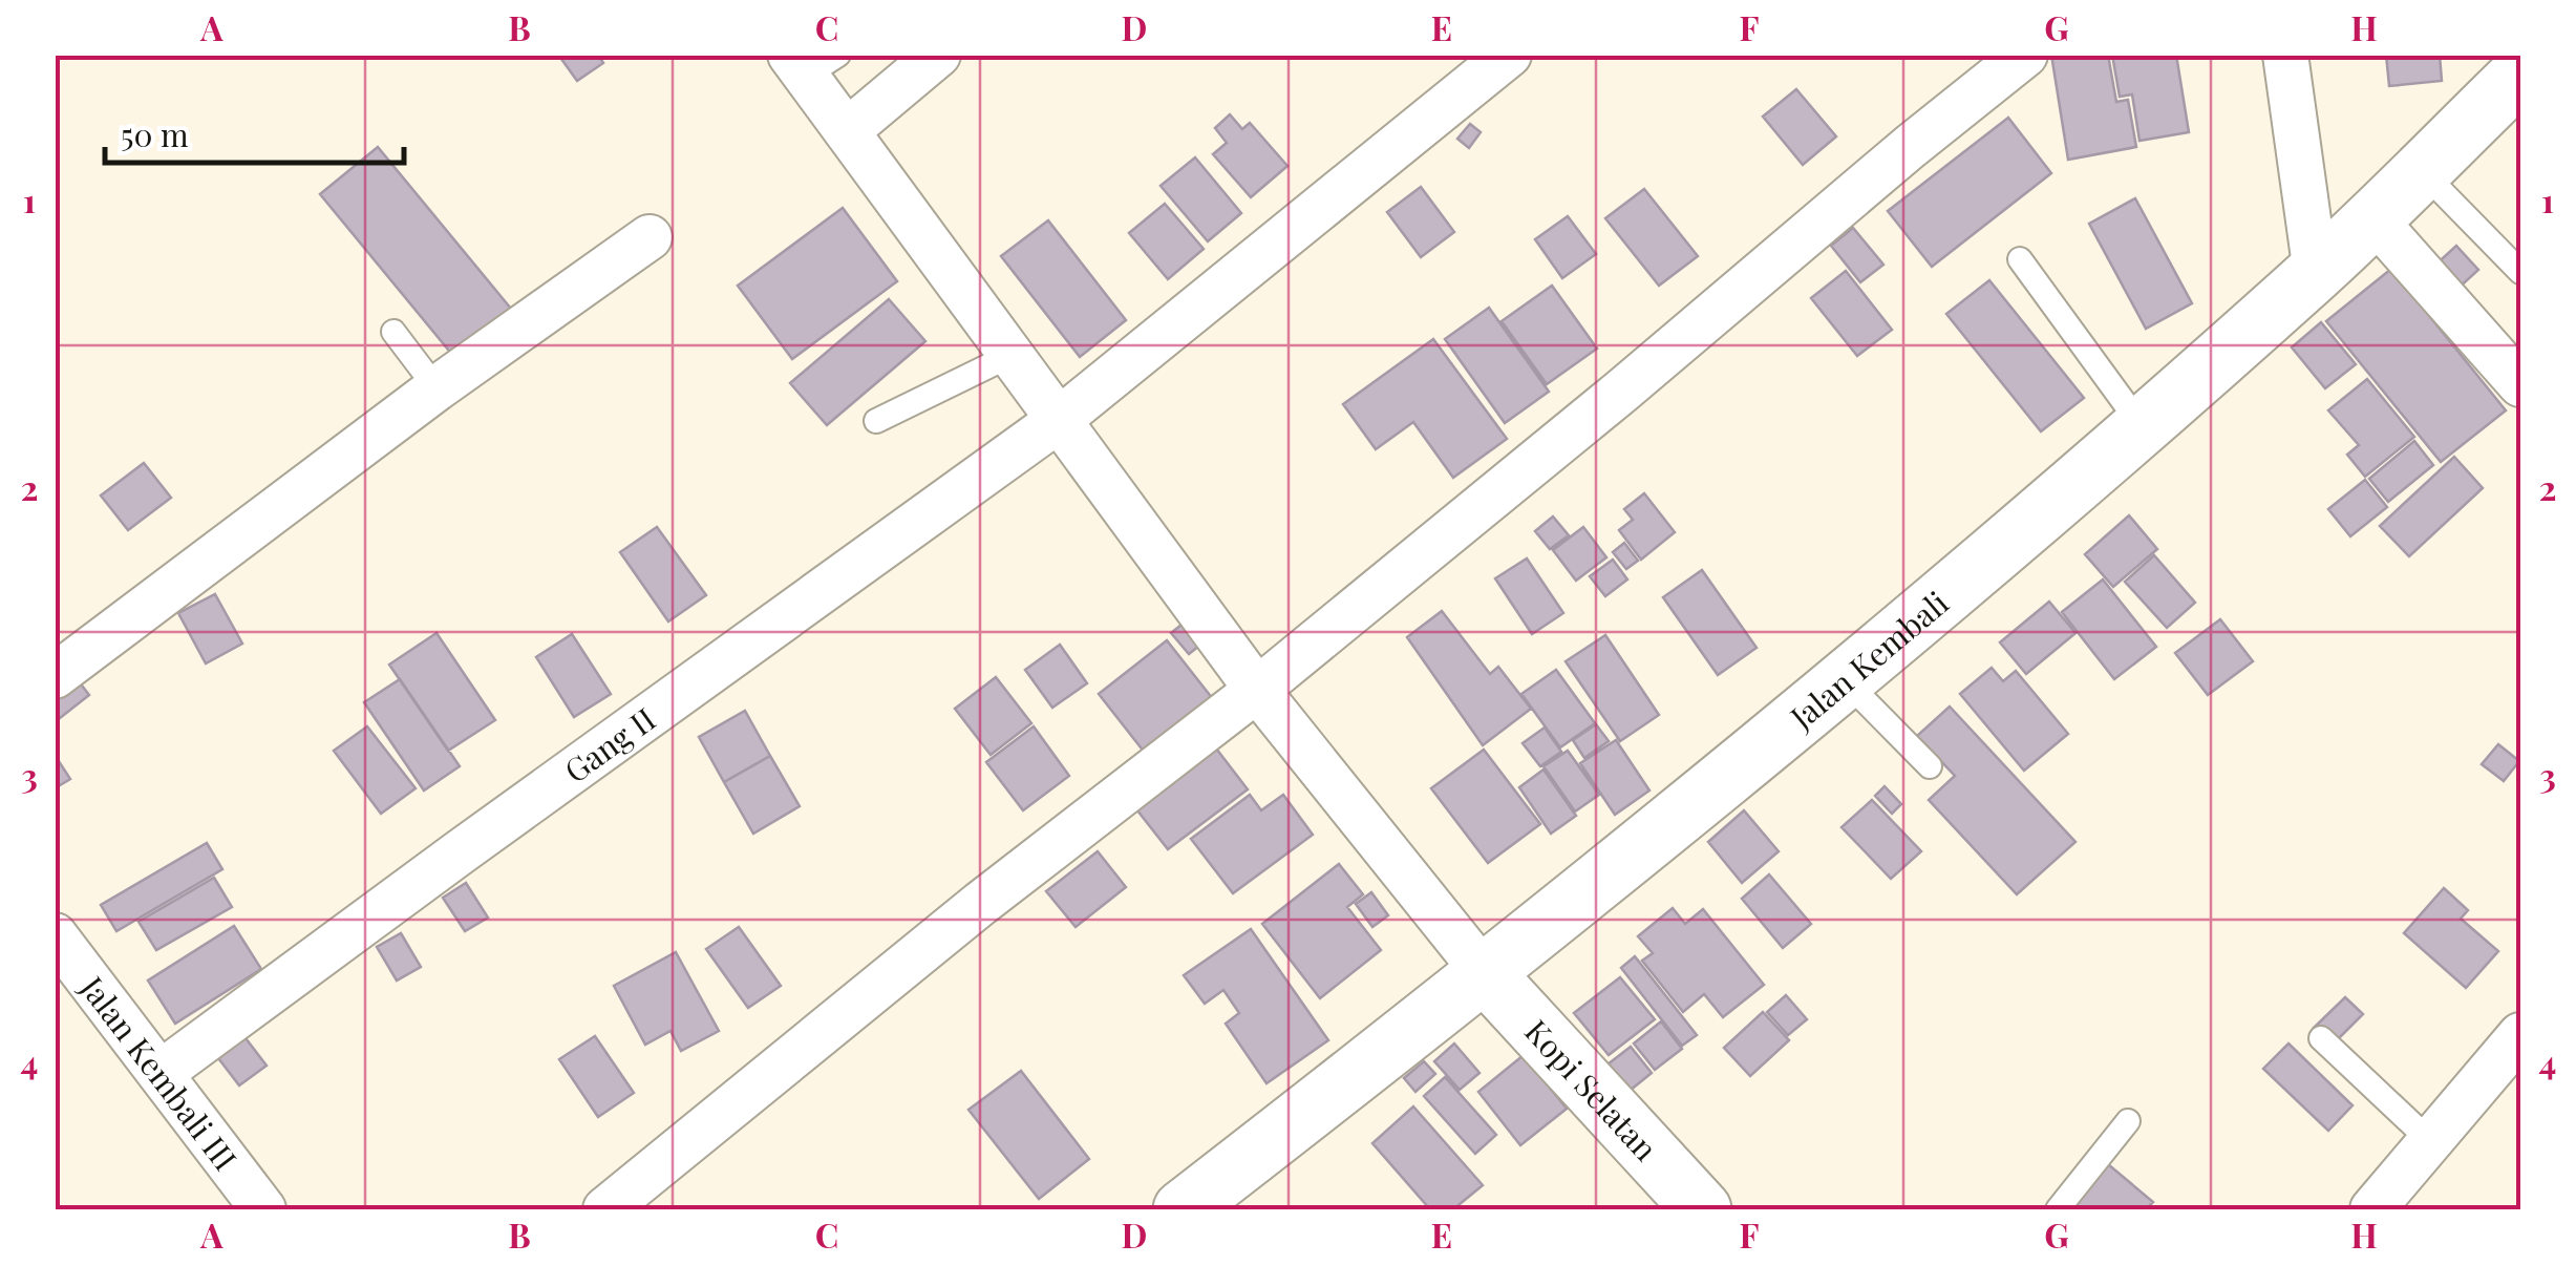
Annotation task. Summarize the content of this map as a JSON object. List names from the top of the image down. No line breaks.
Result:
{"streets":{"street":["Jalan Kembali","Gang II","Jalan Kembali III","Kopi Selatan"]},"crossings":[["Jalan Kembali","Kopi Selatan"],["Gang II","Jalan Kembali III"]],"scale_bar":"50 m","grid":{"columns":["A","B","C","D","E","F","G","H"],"rows":["1","2","3","4"]}}
